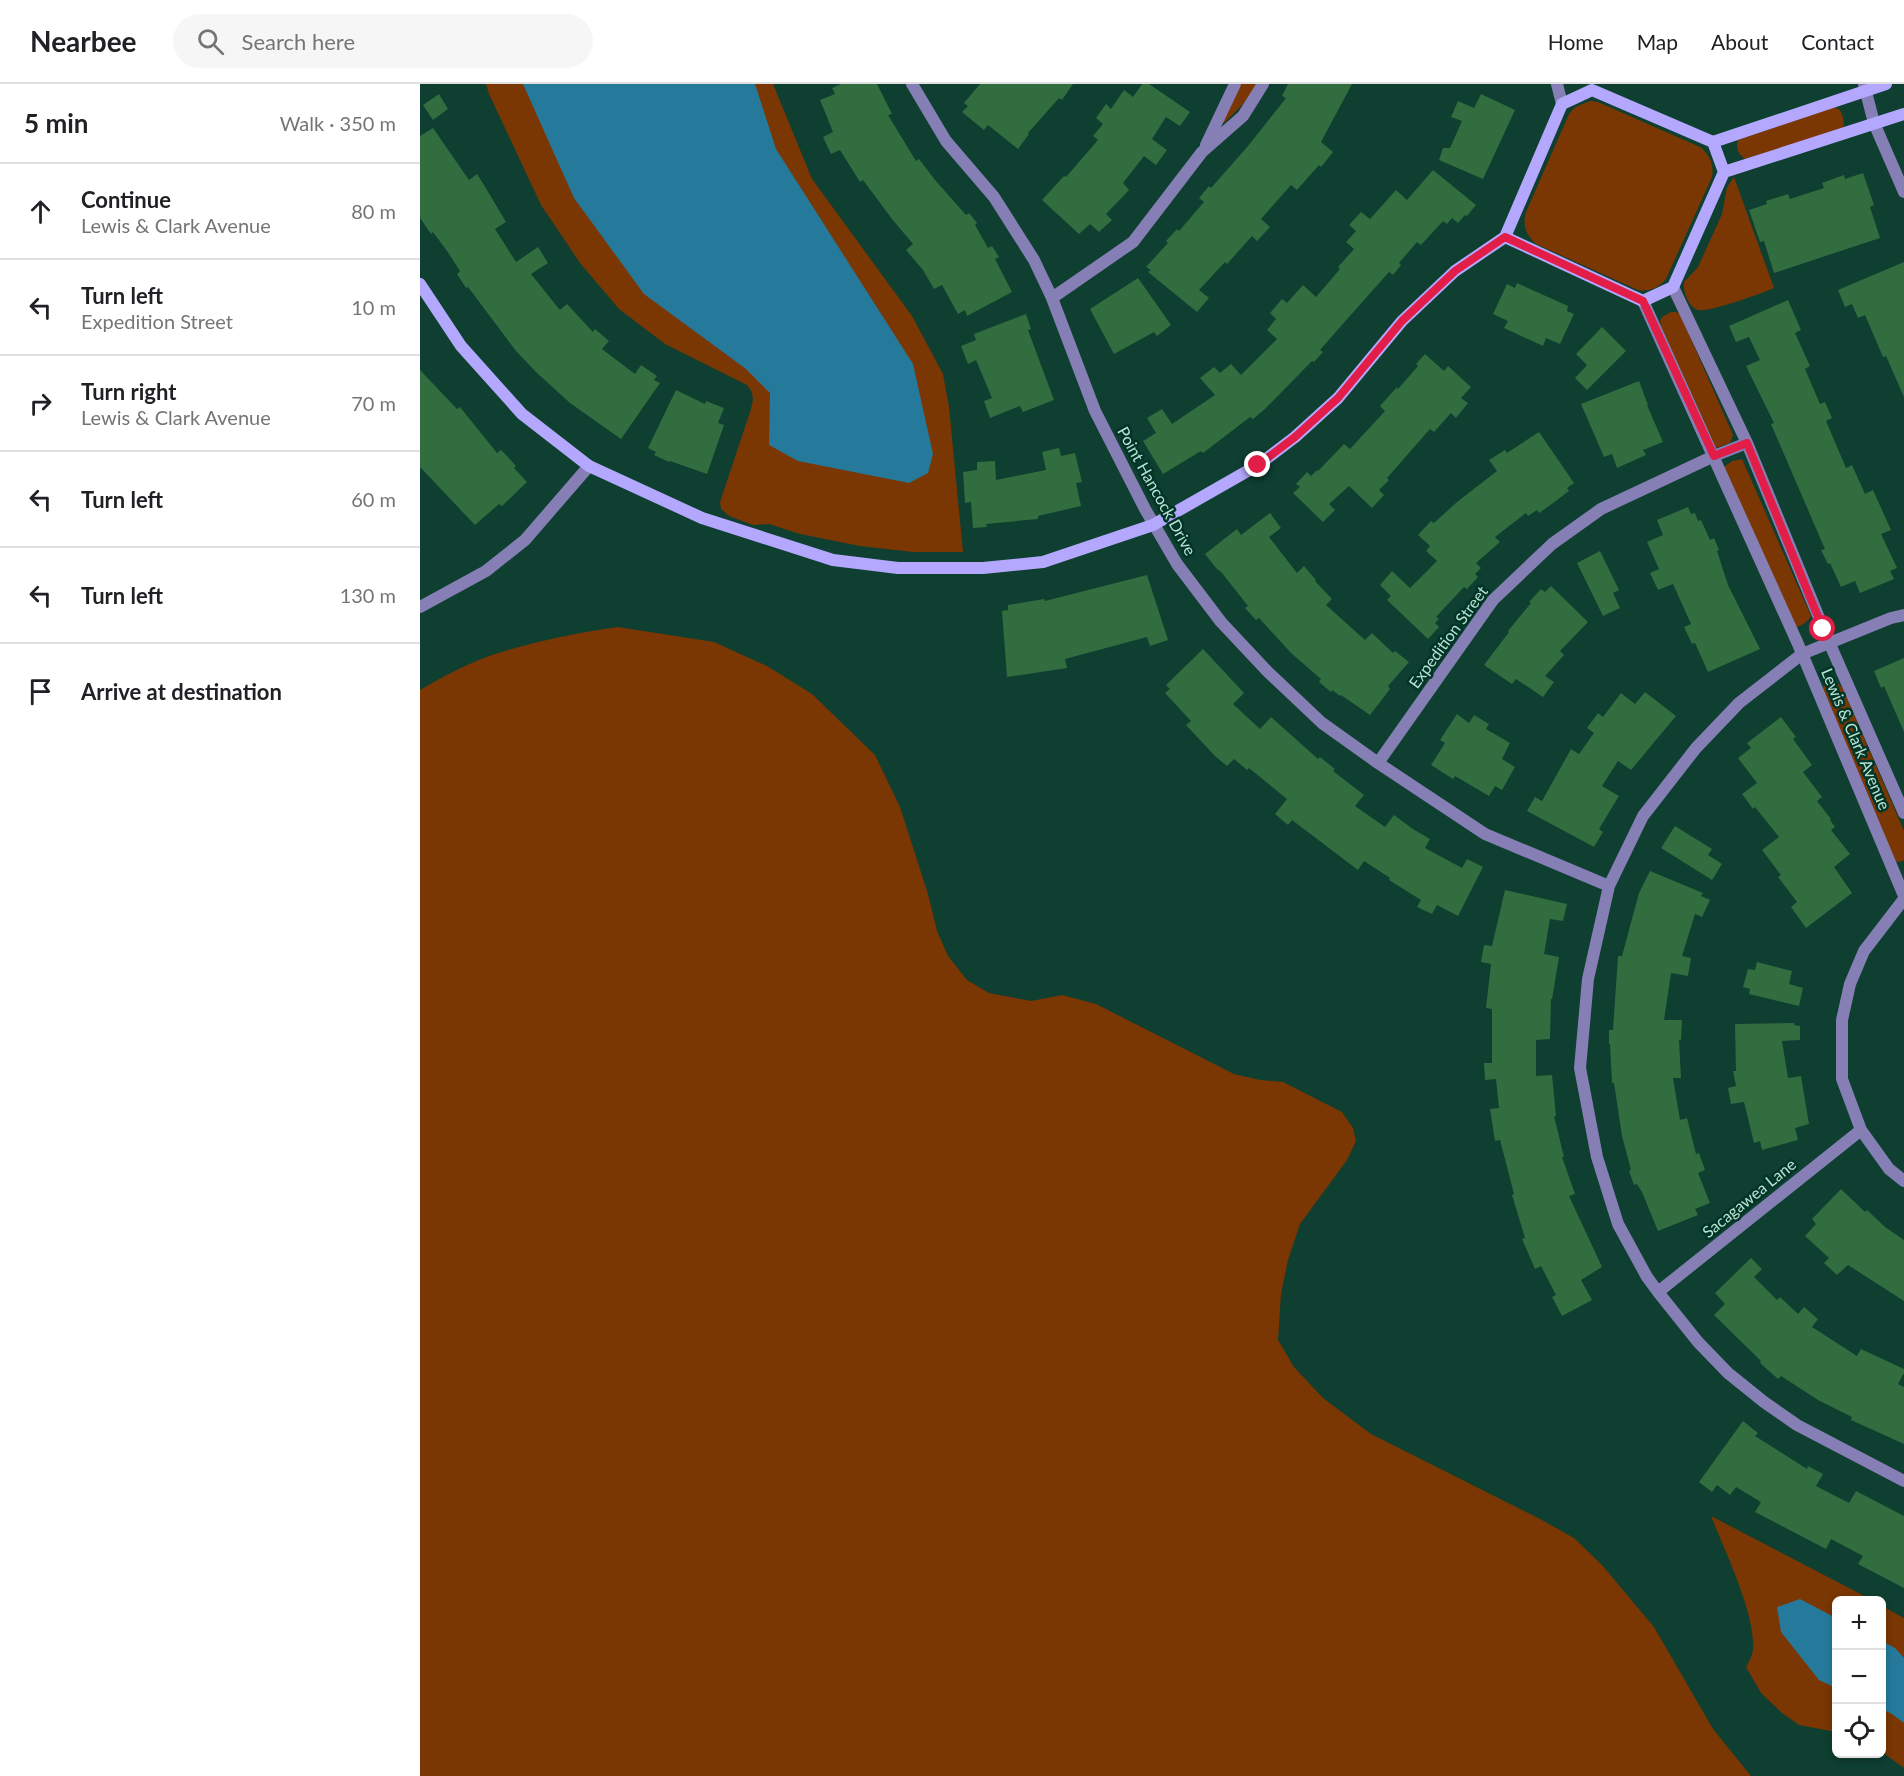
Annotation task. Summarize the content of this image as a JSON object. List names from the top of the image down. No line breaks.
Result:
{"streets":{"street":["Point Hancock Drive","Expedition Street","Lewis & Clark Avenue","Sacagawea Lane"]},"crossings":[["Point Hancock Drive","Expedition Street"],["Expedition Street","Lewis & Clark Avenue"]],"page":{"header":"Nearbee","search":"Search here","nav":["Home","Map","About","Contact"],"heading":["5 min","Walk · 350 m"],"list":[["Continue","Lewis & Clark Avenue","80 m"],["Turn left","Expedition Street","10 m"],["Turn right","Lewis & Clark Avenue","70 m"],["Turn left","60 m"],["Turn left","130 m"],"Arrive at destination"],"map_buttons":["+","−"]}}
